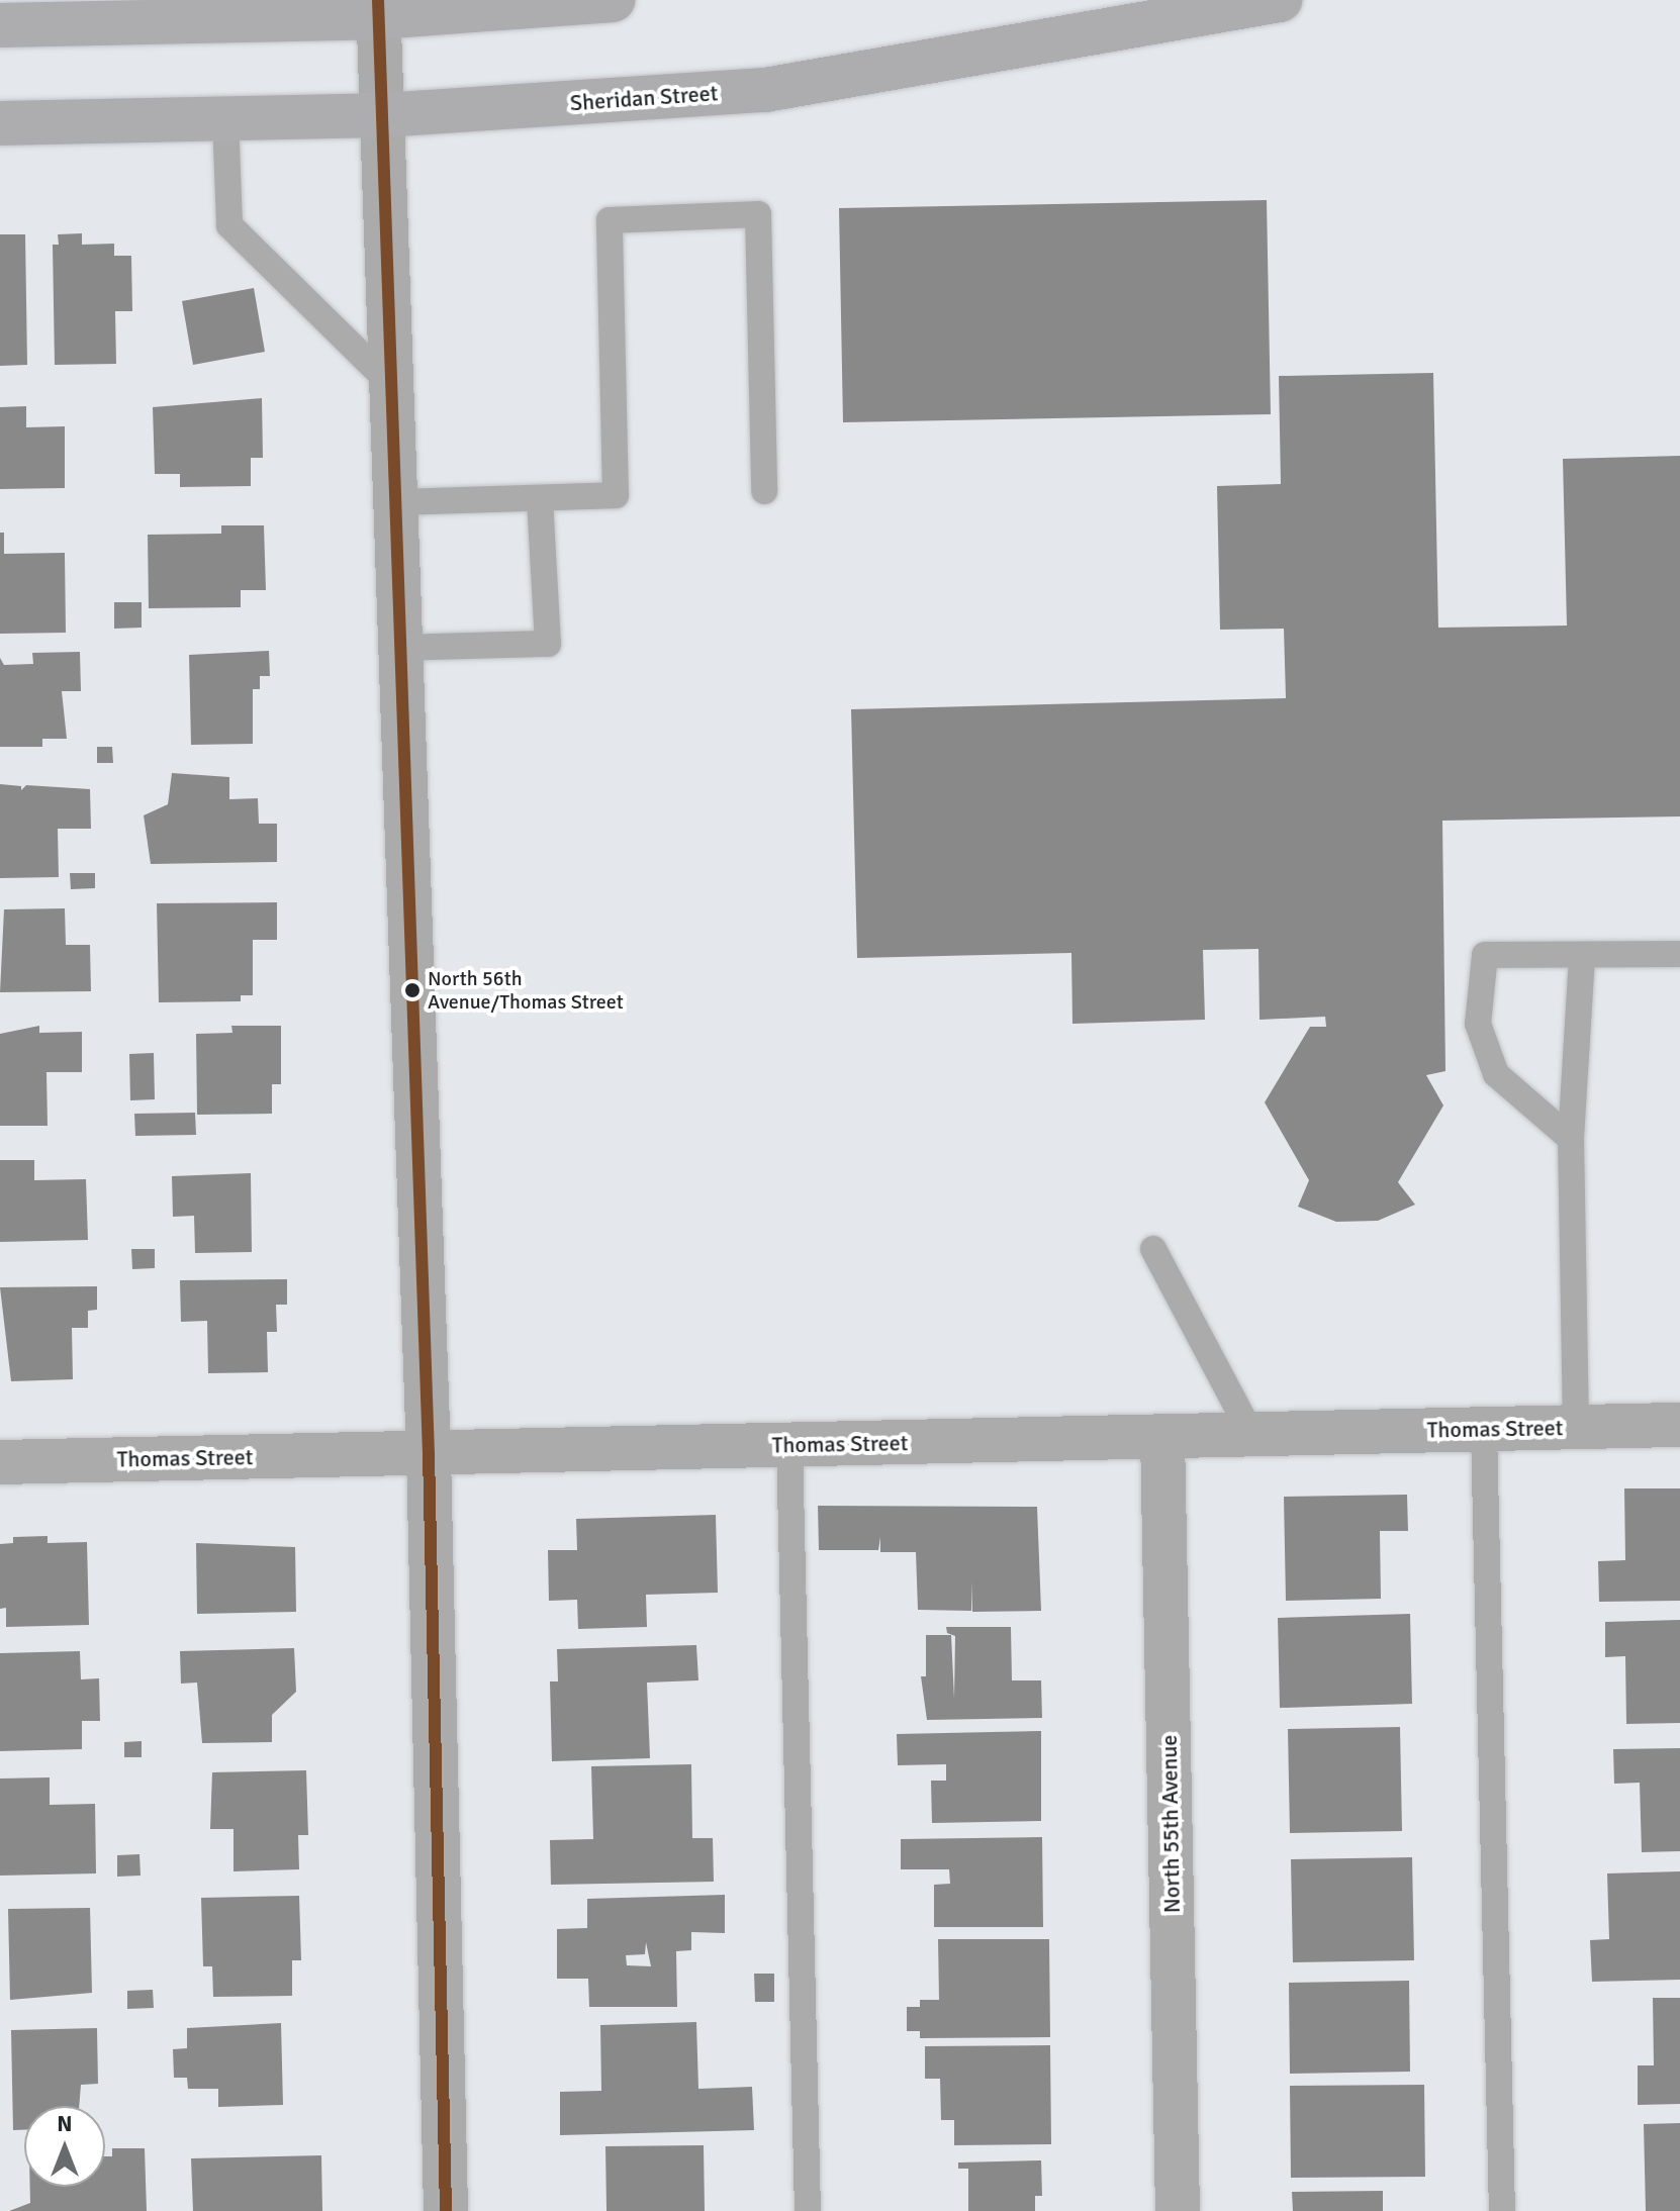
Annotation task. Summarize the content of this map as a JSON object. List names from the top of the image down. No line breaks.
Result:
{"streets":{"main road":["Sheridan Street"],"street":["Thomas Street","North 55th Avenue"]},"crossings":[["Thomas Street","North 55th Avenue"]],"places":["North 56th Avenue/Thomas Street"],"north":"top"}
